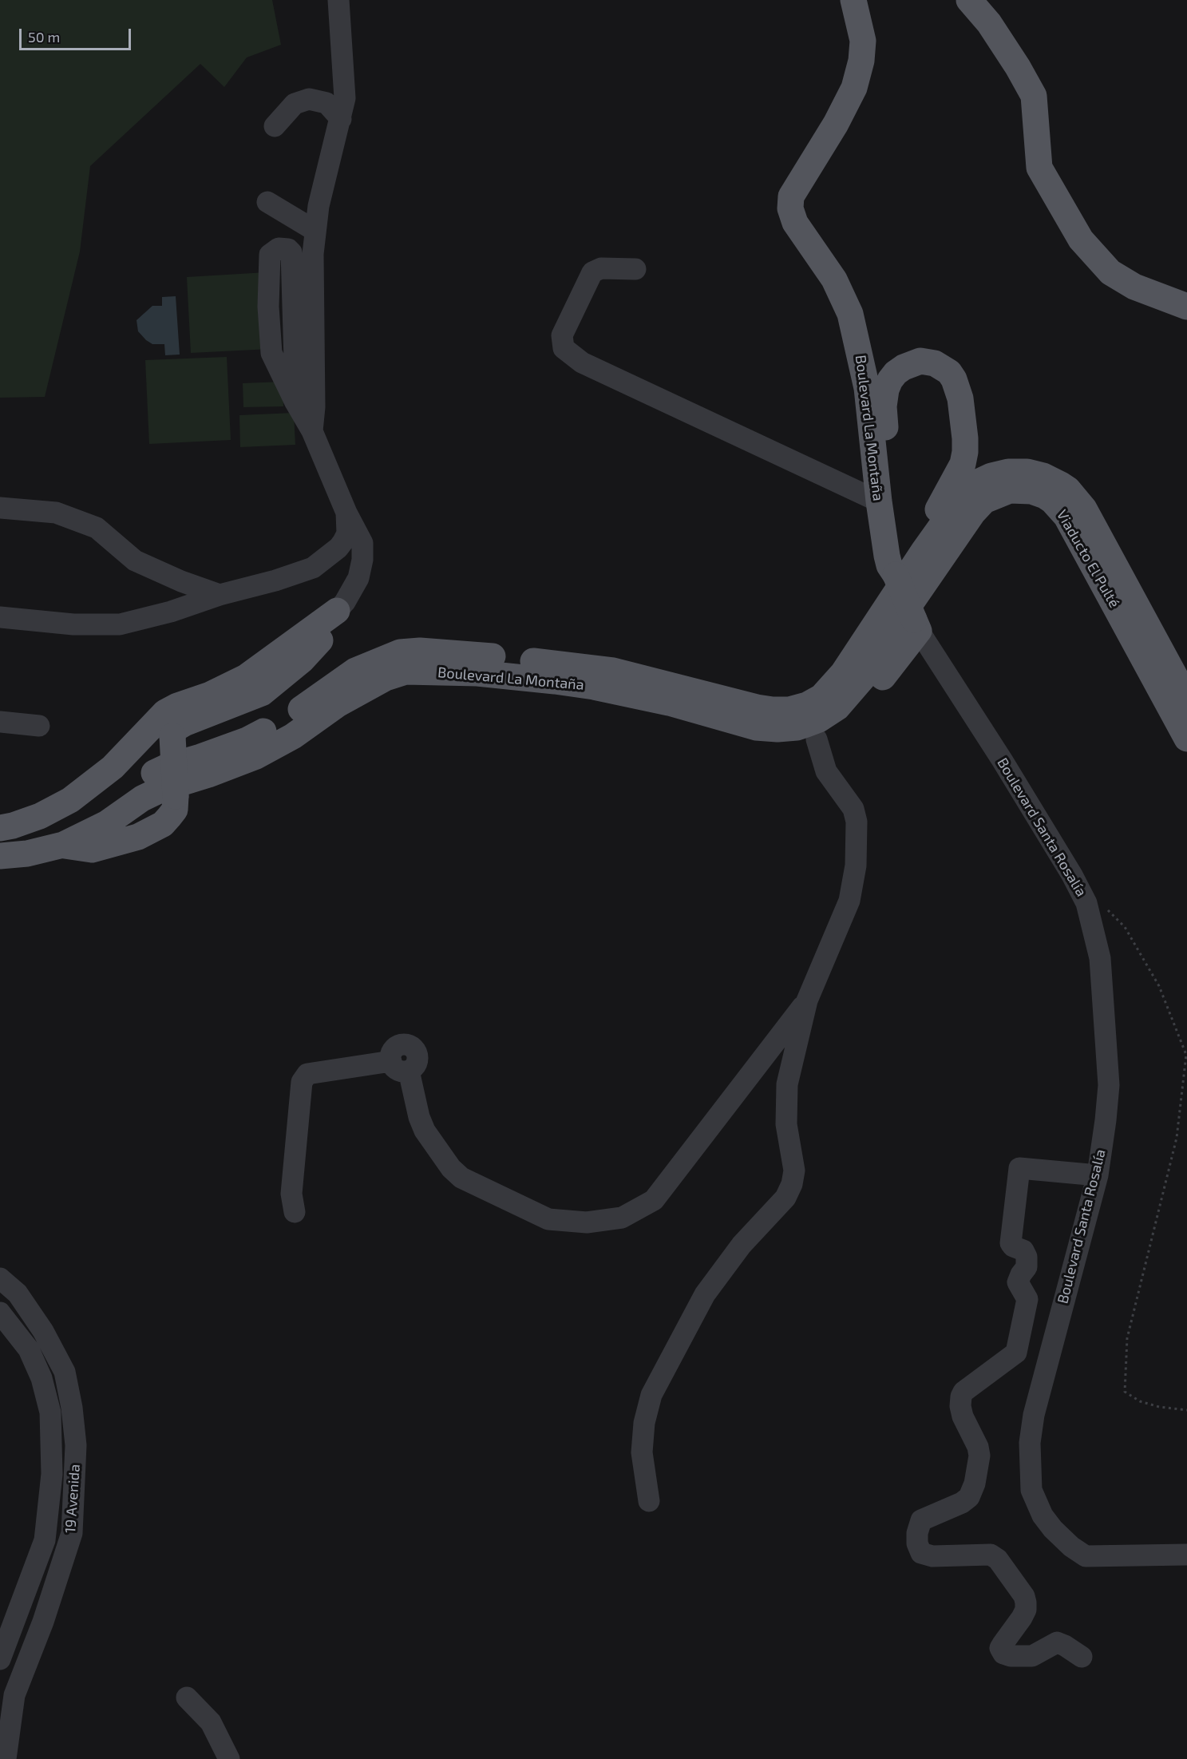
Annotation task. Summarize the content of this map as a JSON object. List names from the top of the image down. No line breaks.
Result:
{"streets":{"main road":["Boulevard La Montaña","Viaducto El Pulté"],"street":["Boulevard Santa Rosalía","19 Avenida"]},"crossings":[["Boulevard La Montaña","Viaducto El Pulté"],["Boulevard La Montaña","Boulevard Santa Rosalía"],["Viaducto El Pulté","Boulevard Santa Rosalía"]],"scale_bar":"50 m"}
